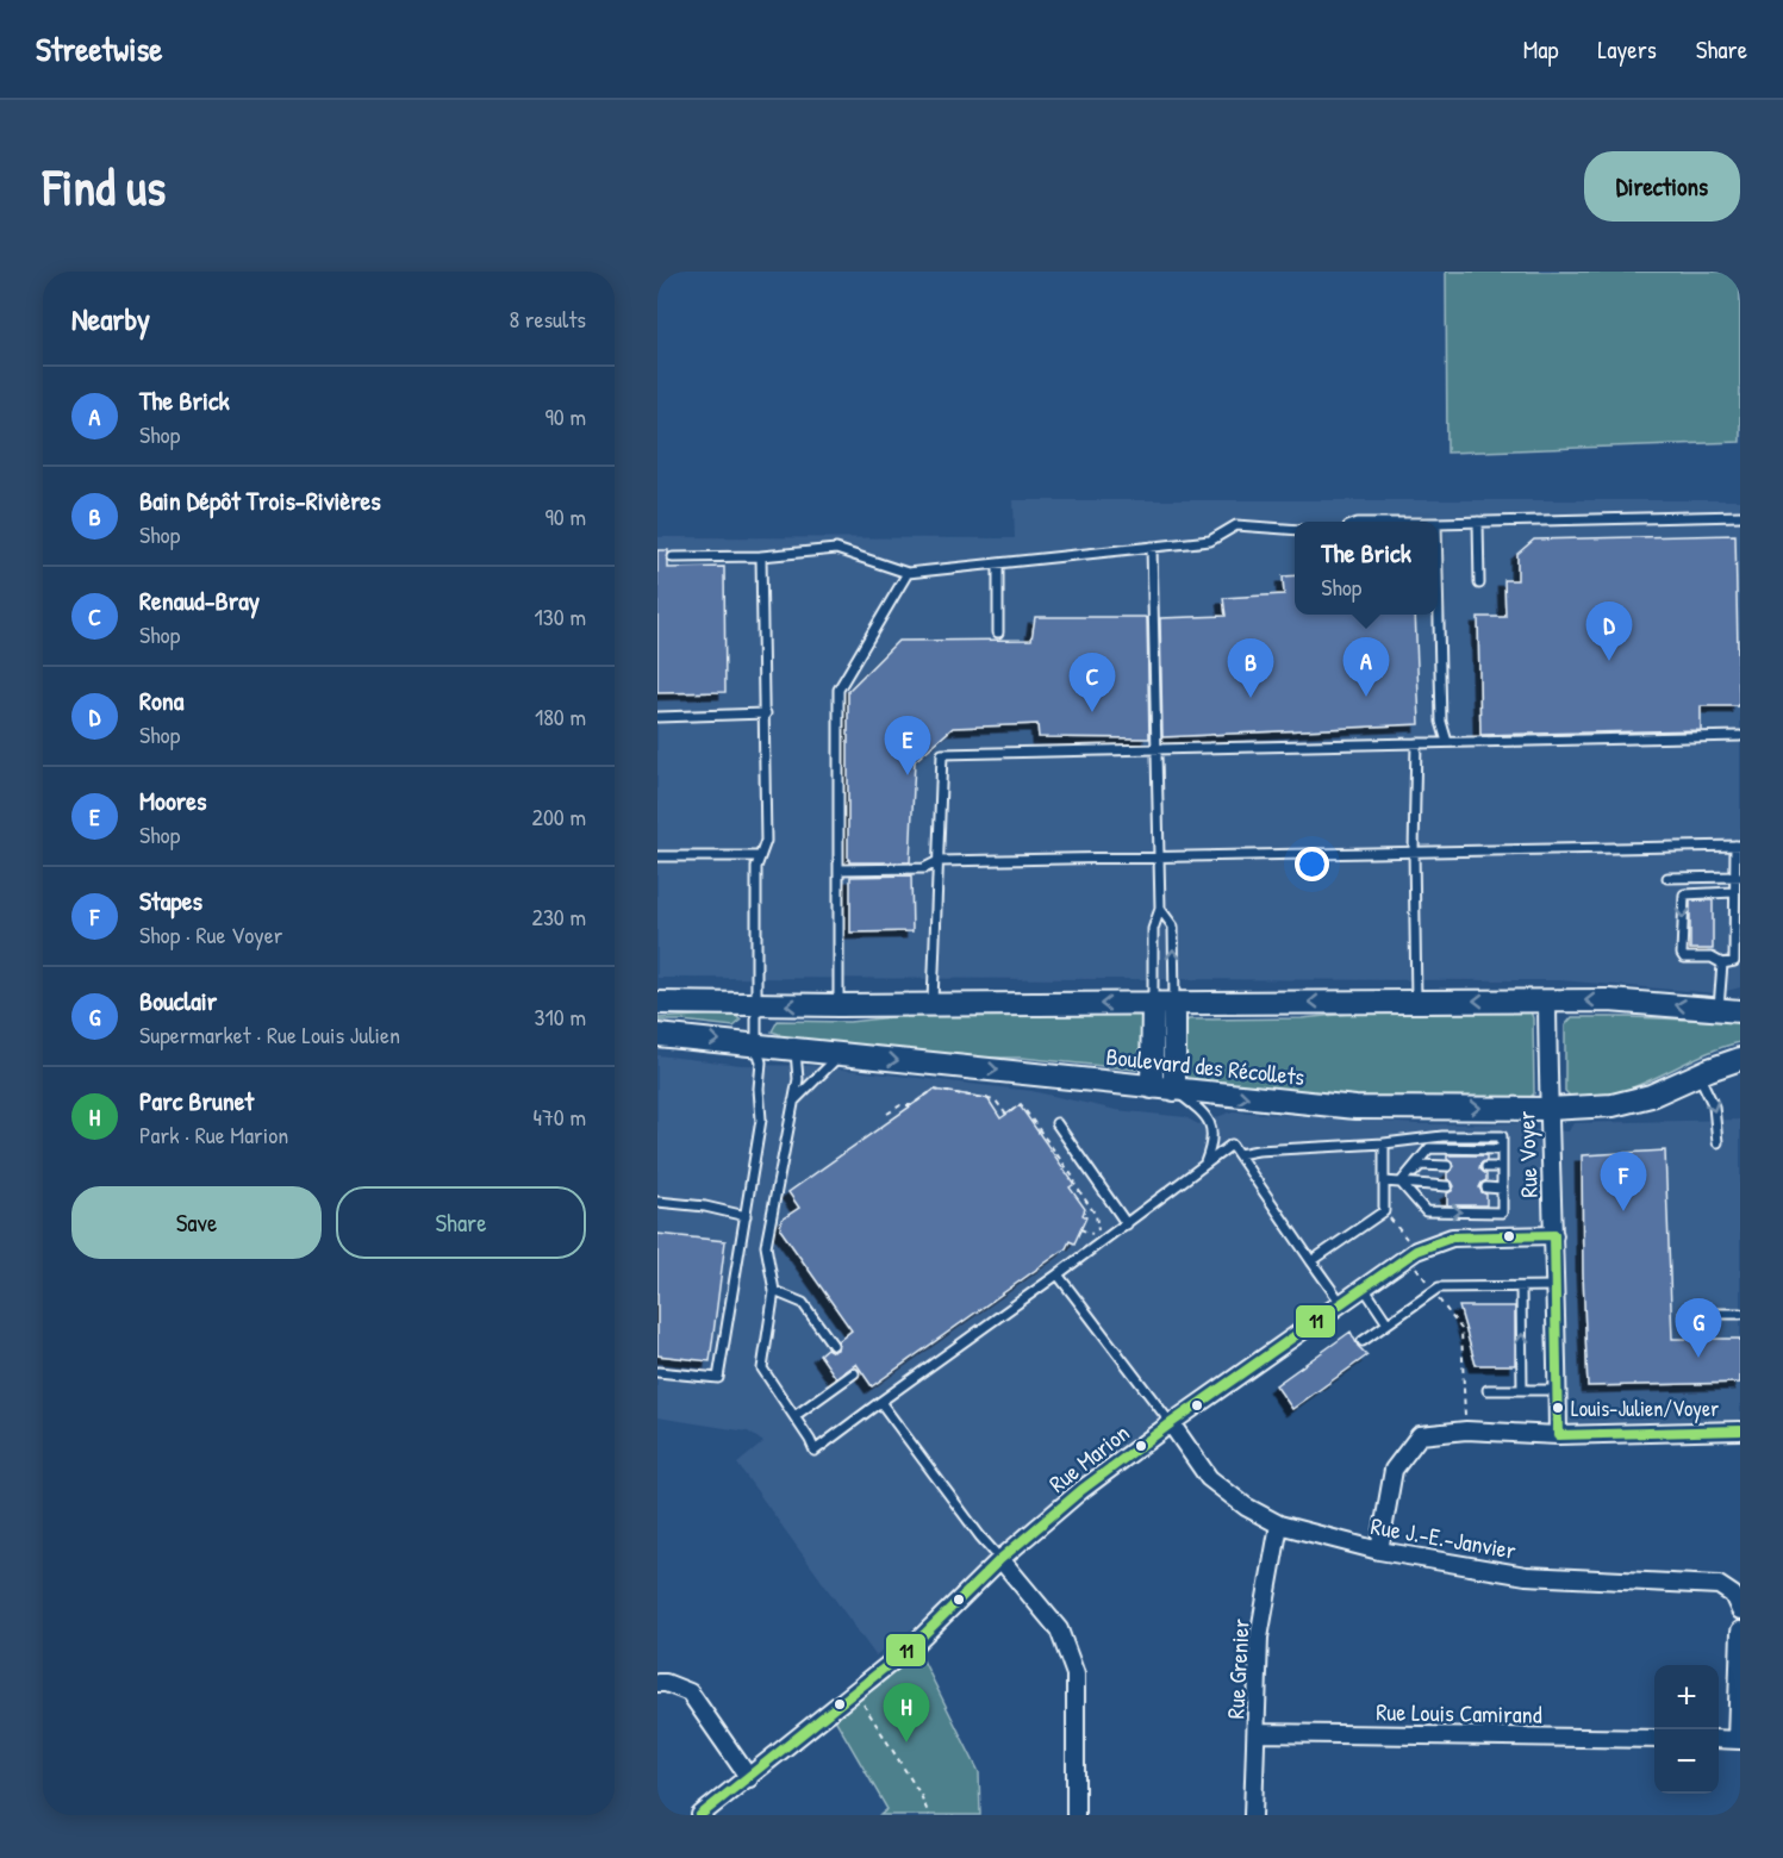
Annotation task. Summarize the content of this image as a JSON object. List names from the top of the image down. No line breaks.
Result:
{"streets":{"main road":["Boulevard des Récollets"],"street":["Rue Voyer","Rue Marion","Rue J.-E.-Janvier","Rue Grenier","Rue Louis Camirand"]},"crossings":[["Boulevard des Récollets","Rue Voyer"],["Rue Voyer","Rue Marion"],["Rue Marion","Rue J.-E.-Janvier"],["Rue J.-E.-Janvier","Rue Grenier"],["Rue Grenier","Rue Louis Camirand"]],"places":["Louis-Julien/Voyer"],"lines":["transit line 11"],"page":{"header":"Streetwise","nav":["Map","Layers","Share"],"buttons":["Directions",["Save","Share"]],"title":"Find us","heading":["Nearby","8 results"],"list":[{"mark":"A","name":"The Brick","note":"Shop","value":"90 m"},{"mark":"B","name":"Bain Dépôt Trois-Rivières","note":"Shop","value":"90 m"},{"mark":"C","name":"Renaud-Bray","note":"Shop","value":"130 m"},{"mark":"D","name":"Rona","note":"Shop","value":"180 m"},{"mark":"E","name":"Moores","note":"Shop","value":"200 m"},{"mark":"F","name":"Stapes","note":"Shop · Rue Voyer","value":"230 m"},{"mark":"G","name":"Bouclair","note":"Supermarket · Rue Louis Julien","value":"310 m"},{"mark":"H","name":"Parc Brunet","note":"Park · Rue Marion","value":"470 m"}],"popup":["The Brick","Shop"],"pins":["D","A","B","C","E","F","G","H"],"map_buttons":["+","−"]}}
